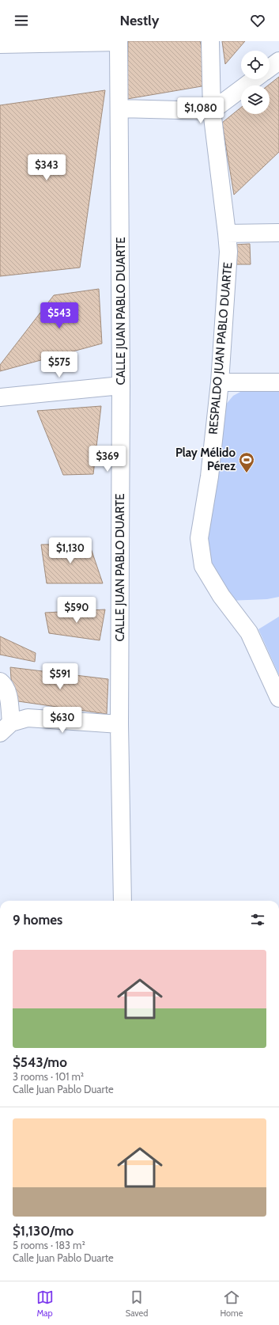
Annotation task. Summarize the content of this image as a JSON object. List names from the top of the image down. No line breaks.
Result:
{"streets":{"street":["CALLE JUAN PABLO DUARTE","RESPALDO JUAN PABLO DUARTE"]},"places":{"sports":["Play Mélido Pérez"]},"page":{"header":"Nestly","price":["$1,080","$343","$543","$575","$369","$1,130","$590","$591","$630"],"heading":"9 homes","list":[{"name":"$543/mo","note":"3 rooms · 101 m² · Calle Juan Pablo Duarte"},{"name":"$1,130/mo","note":"5 rooms · 183 m² · Calle Juan Pablo Duarte"}],"tabs":["Map","Saved","Home"]}}
